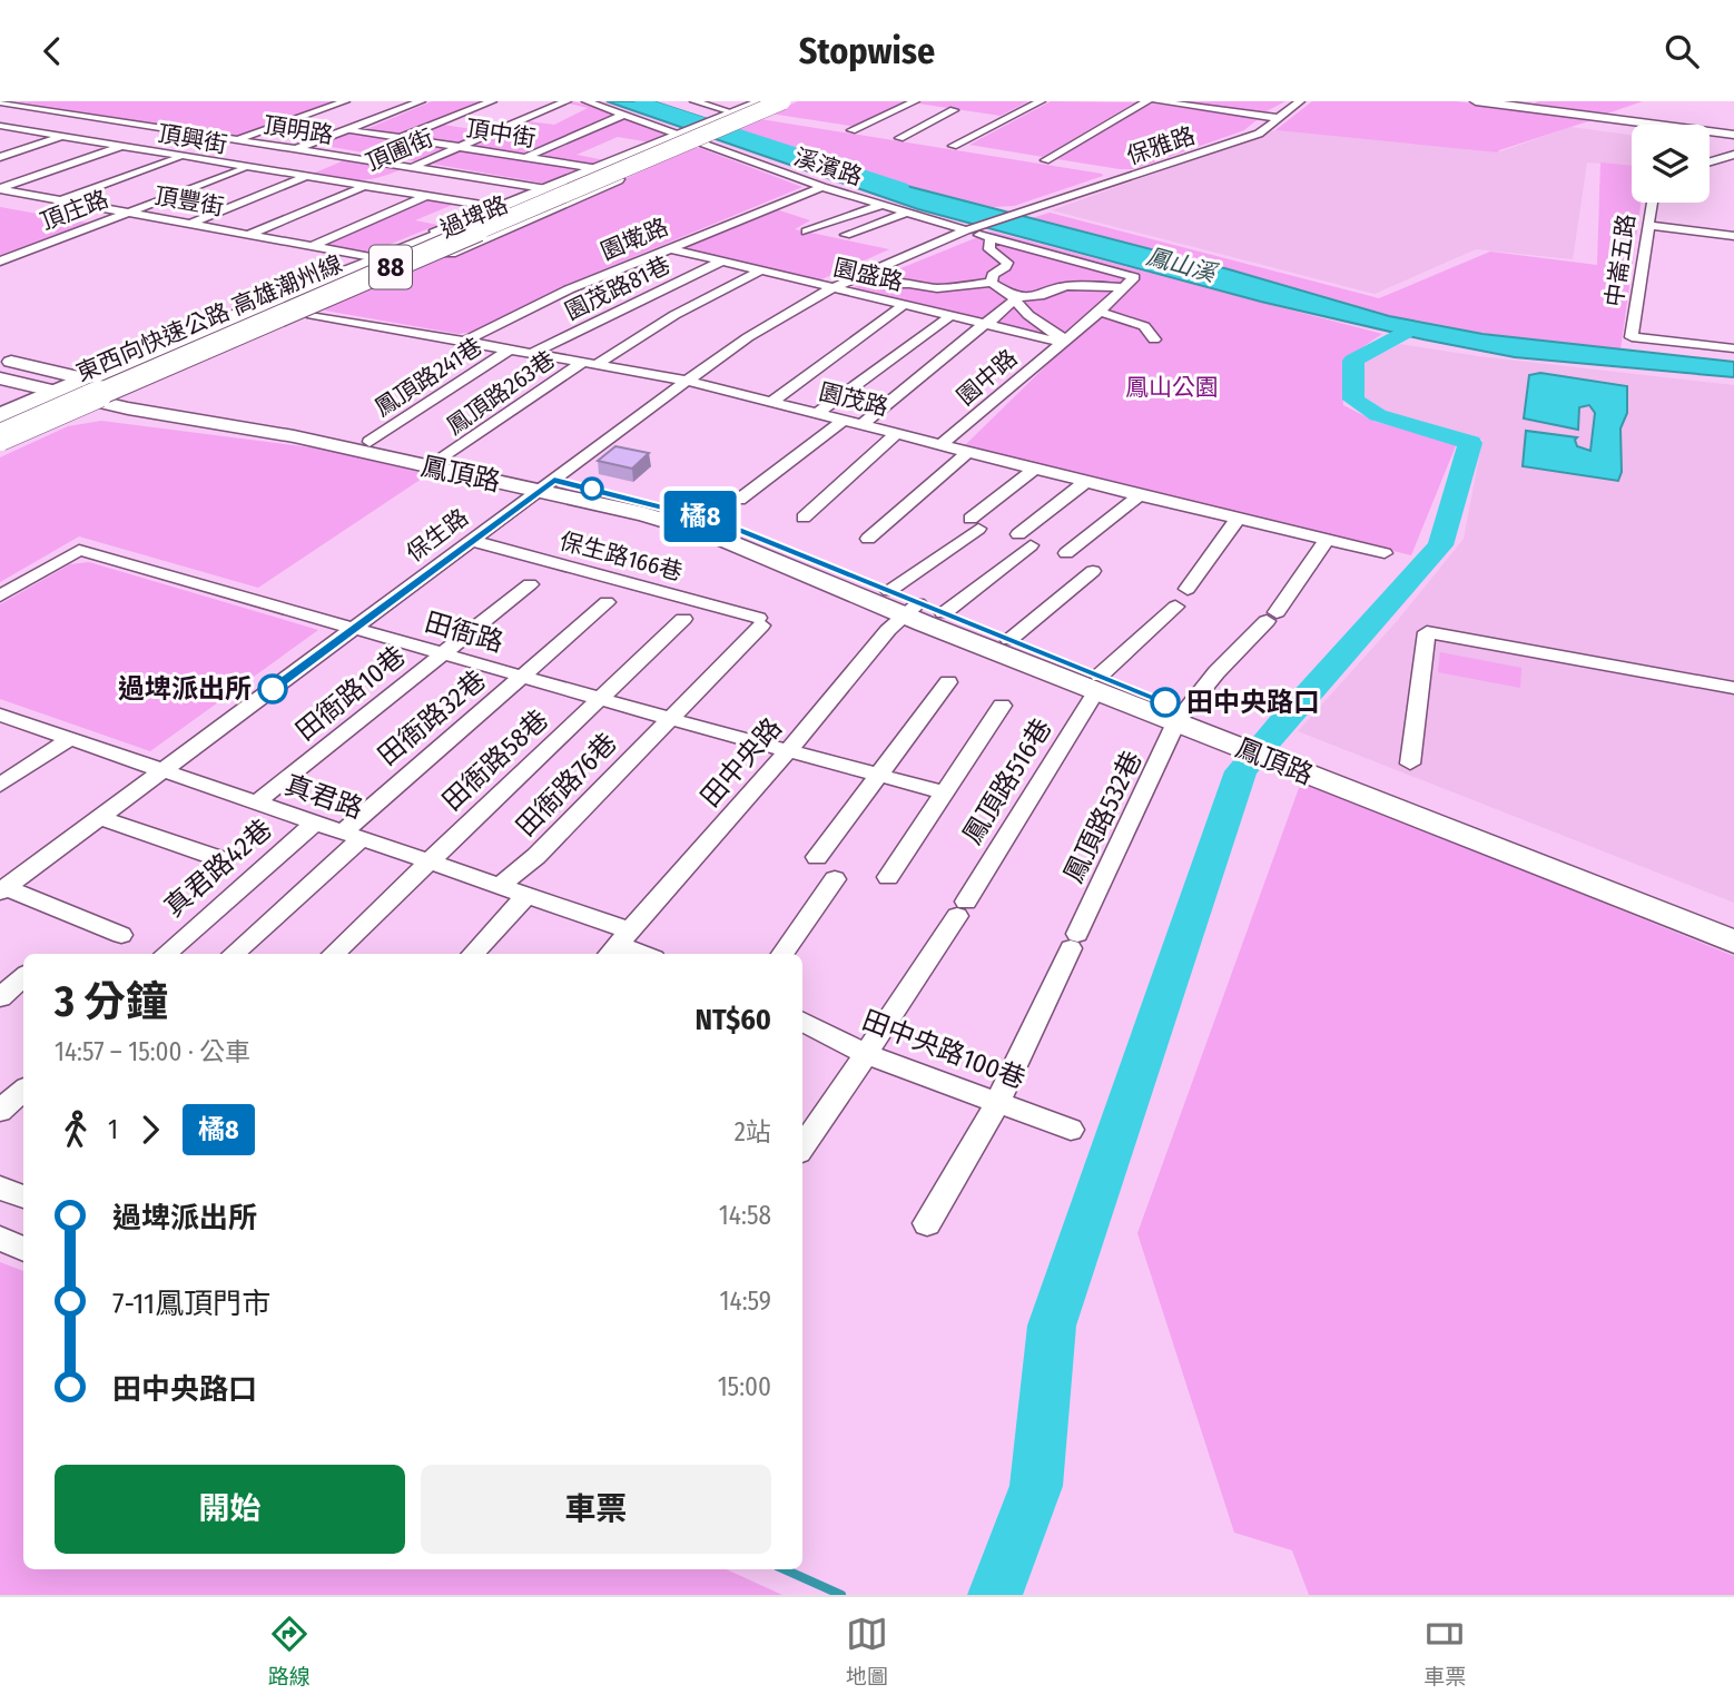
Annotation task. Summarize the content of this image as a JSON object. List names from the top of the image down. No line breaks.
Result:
{"streets":{"highway":["88","東西向快速公路 高雄潮州線"],"main road":["過埤路","鳳頂路"],"street":["頂明路","頂中街","頂興街","保雅路","頂圃街","溪濱路","頂豐街","頂庄路","園墘路","中崙五路","園盛路","園茂路81巷","鳳頂路241巷","園中路","鳳頂路263巷","園茂路","保生路","保生路166巷","田衙路","田衙路10巷","田衙路32巷","田衙路58巷","田中央路","鳳頂路516巷","田衙路76巷","真君路","鳳頂路532巷","真君路42巷","田中央路100巷"]},"crossings":[["頂明路","頂圃街"],["頂明路","頂庄路"],["頂明路","過埤路"],["頂中街","頂圃街"],["頂中街","頂庄路"],["頂中街","過埤路"],["頂興街","頂圃街"],["頂興街","頂庄路"],["頂興街","過埤路"],["保雅路","溪濱路"],["保雅路","保生路"],["頂圃街","頂豐街"],["溪濱路","過埤路"],["溪濱路","園墘路"],["溪濱路","東西向快速公路 高雄潮州線"],["溪濱路","保生路"],["頂豐街","頂庄路"],["頂豐街","過埤路"],["過埤路","東西向快速公路 高雄潮州線"],["過埤路","園茂路"],["過埤路","鳳頂路"],["園墘路","園盛路"],["園墘路","園茂路"],["園盛路","園茂路81巷"],["園盛路","園中路"],["園盛路","鳳頂路263巷"],["園盛路","保生路"],["園茂路81巷","園茂路"],["鳳頂路241巷","園茂路"],["鳳頂路241巷","鳳頂路"],["園中路","園茂路"],["鳳頂路263巷","園茂路"],["鳳頂路263巷","鳳頂路"],["園茂路","保生路"],["園茂路","鳳頂路532巷"],["鳳頂路","保生路"],["鳳頂路","田中央路"],["鳳頂路","鳳頂路516巷"],["鳳頂路","鳳頂路532巷"],["保生路","保生路166巷"],["保生路","田衙路"],["保生路","真君路"],["保生路166巷","田衙路76巷"],["田衙路","田衙路10巷"],["田衙路","田衙路32巷"],["田衙路","田衙路58巷"],["田衙路","田中央路"],["田衙路","田衙路76巷"],["田衙路10巷","真君路"],["田衙路32巷","真君路"],["田衙路58巷","真君路"],["田中央路","真君路"],["鳳頂路516巷","田中央路100巷"],["田衙路76巷","真君路"],["真君路","真君路42巷"],["鳳頂路532巷","田中央路100巷"]],"water":["鳳山溪"],"parks":["鳳山公園"],"places":["過埤派出所","田中央路口"],"lines":["bus line 橘8"],"page":{"header":"Stopwise","on_map":"橘8","heading":["3 分鐘","14:57 – 15:00 · 公車","NT$60"],"legs":["1","橘8","2站"],"list":[{"name":"過埤派出所","value":"14:58"},{"name":"7-11鳳頂門市","value":"14:59"},{"name":"田中央路口","value":"15:00"}],"buttons":["開始","車票"],"tabs":["路線","地圖","車票"]}}
